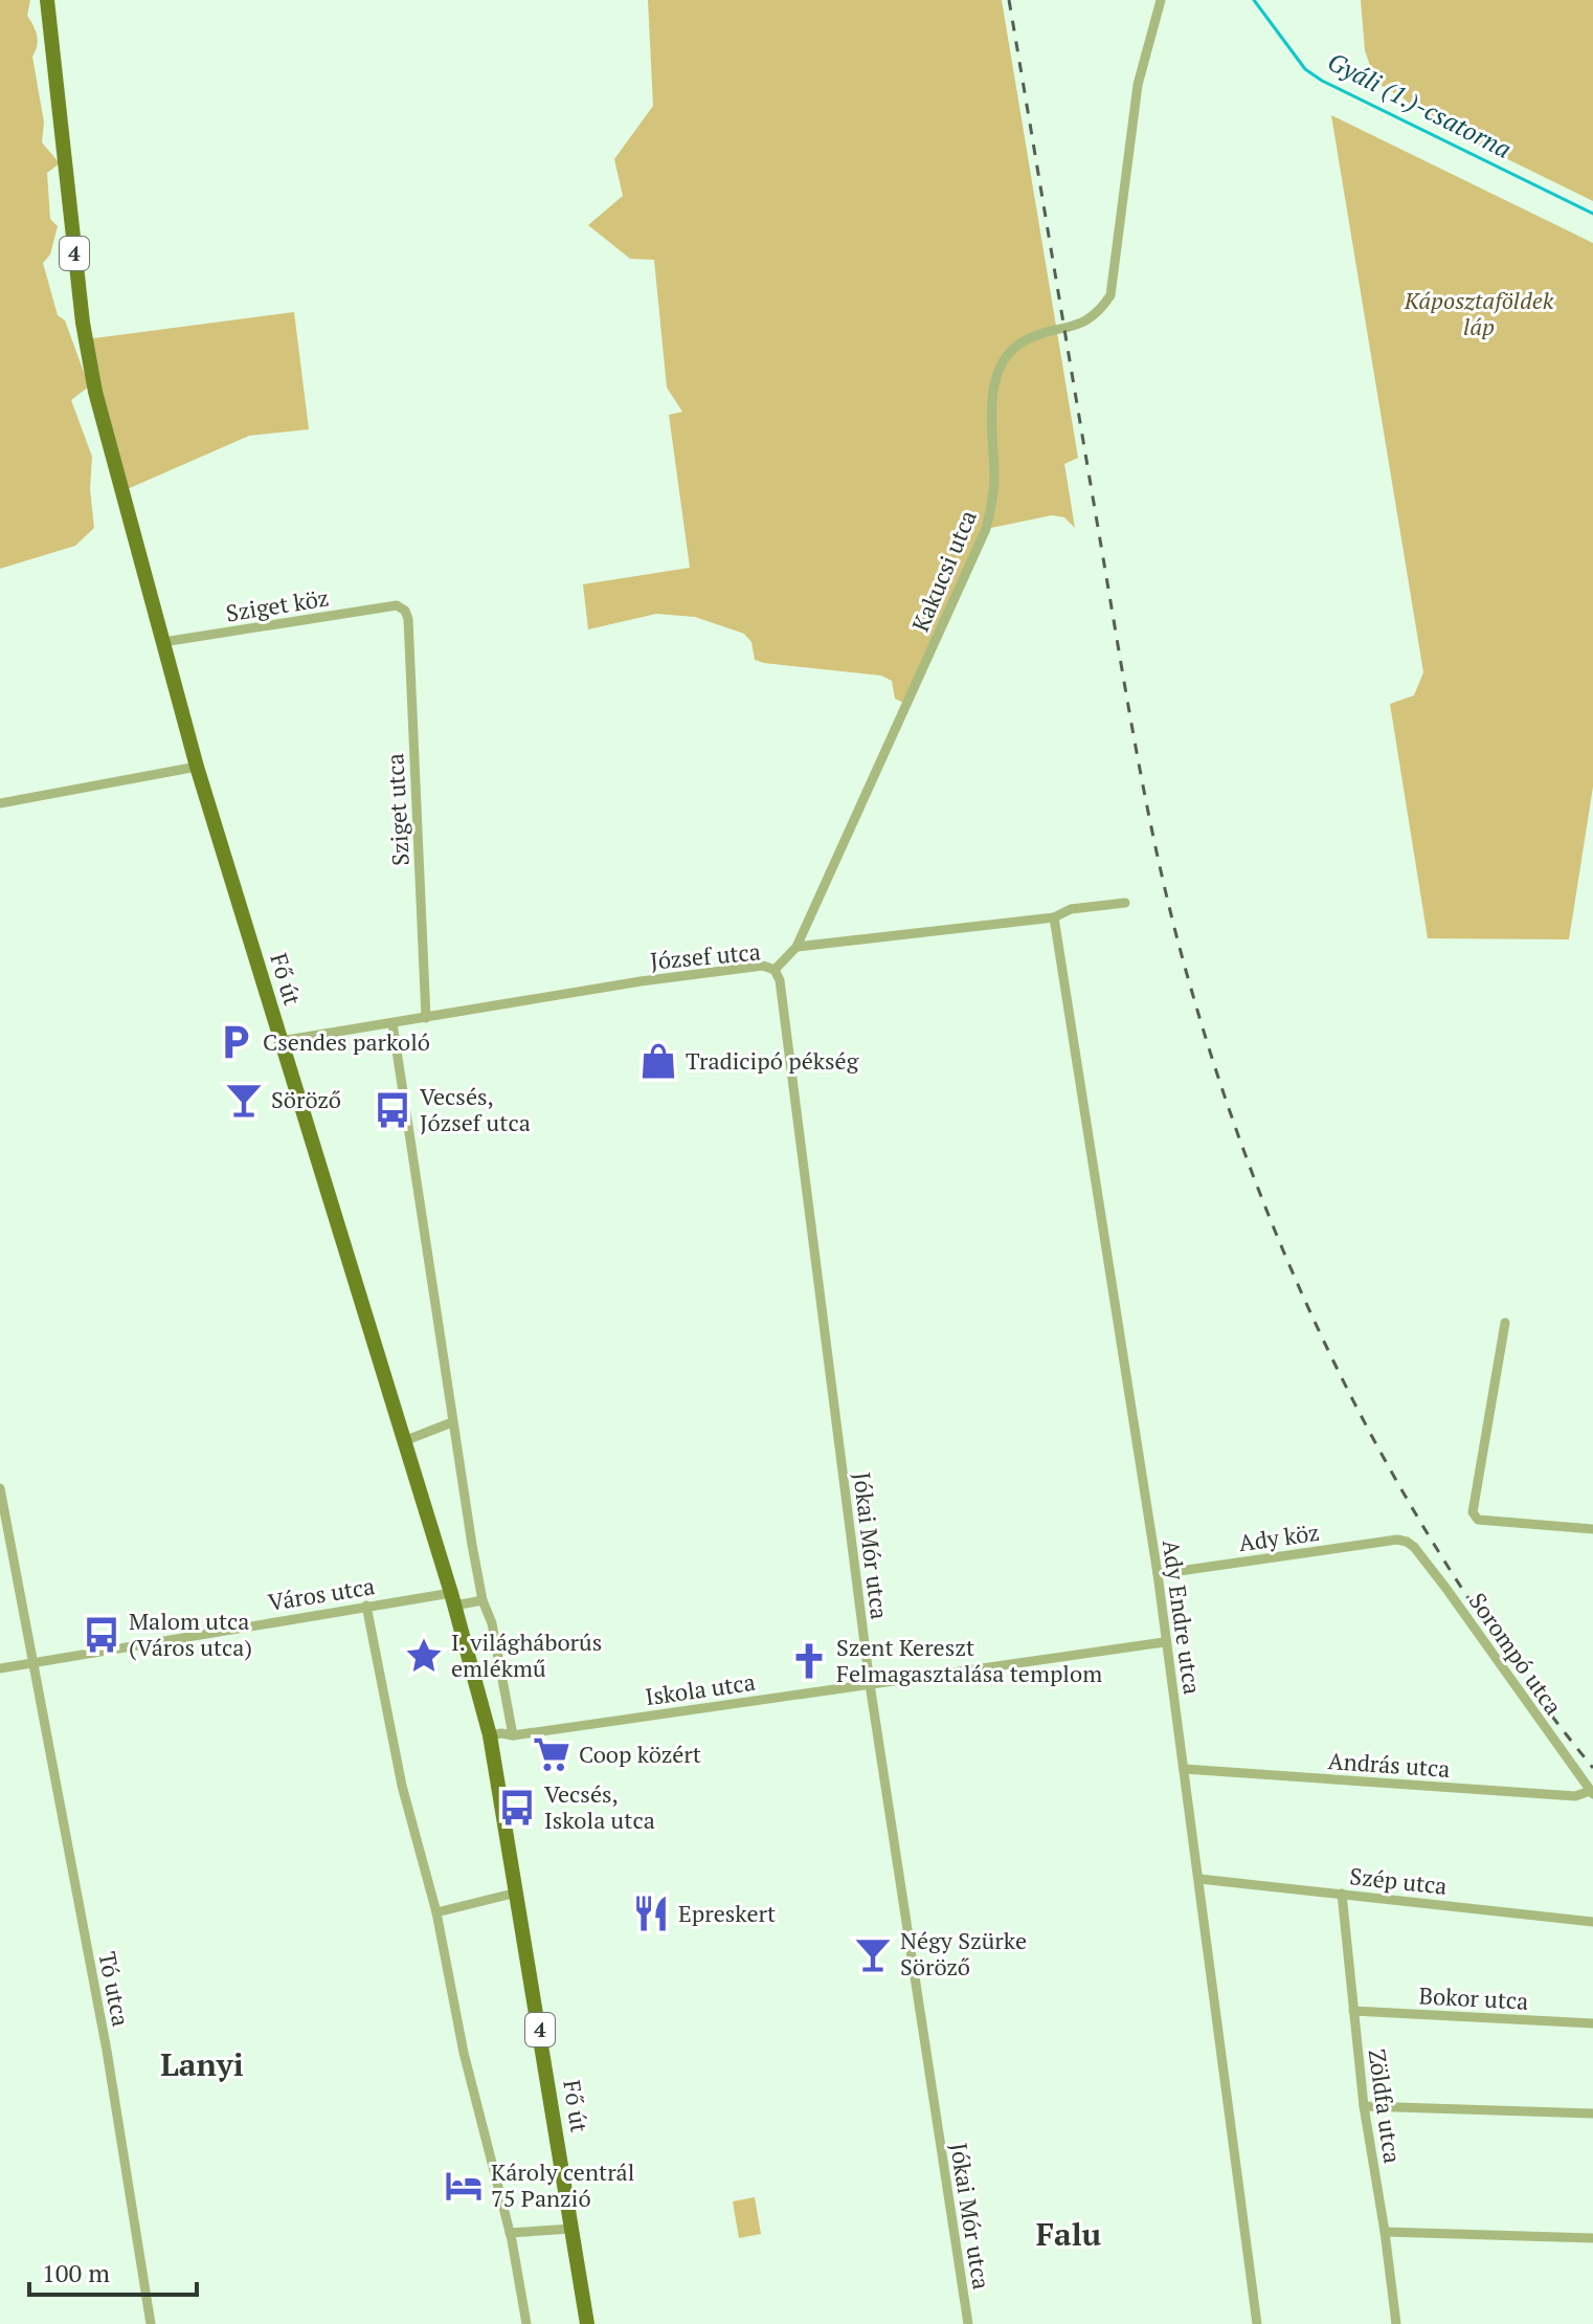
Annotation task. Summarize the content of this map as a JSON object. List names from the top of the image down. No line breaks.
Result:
{"streets":{"main road":["4","Fő út"],"street":["Kakucsi utca","Sziget köz","Sziget utca","József utca","Ady köz","Jókai Mór utca","Város utca","Ady Endre utca","Sorompó utca","Iskola utca","András utca","Szép utca","Tó utca","Bokor utca","Zöldfa utca"]},"crossings":[["Kakucsi utca","József utca"],["Sziget köz","Sziget utca"],["Sziget köz","Fő út"],["Sziget utca","József utca"],["József utca","Fő út"],["József utca","Jókai Mór utca"],["Fő út","Város utca"],["Fő út","Iskola utca"],["Ady köz","Ady Endre utca"],["Ady köz","Sorompó utca"],["Jókai Mór utca","Iskola utca"],["Város utca","Tó utca"],["Ady Endre utca","Iskola utca"],["Ady Endre utca","András utca"],["Ady Endre utca","Szép utca"],["Sorompó utca","András utca"],["Szép utca","Zöldfa utca"],["Bokor utca","Zöldfa utca"]],"districts":["Lanyi","Falu"],"water":["Gyáli (1.)-csatorna"],"parks":["Káposztaföldek láp"],"places":{"parking":["Csendes parkoló"],"shop":["Tradicipó pékség"],"bar":["Söröző","Négy Szürke Söröző"],"bus stop":["Vecsés, József utca","Malom utca (Város utca)","Vecsés, Iskola utca"],"place":["I. világháborús emlékmű"],"church":["Szent Kereszt Felmagasztalása templom"],"supermarket":["Coop közért"],"restaurant":["Epreskert"],"hotel":["Károly centrál 75 Panzió"]},"scale_bar":"100 m"}
